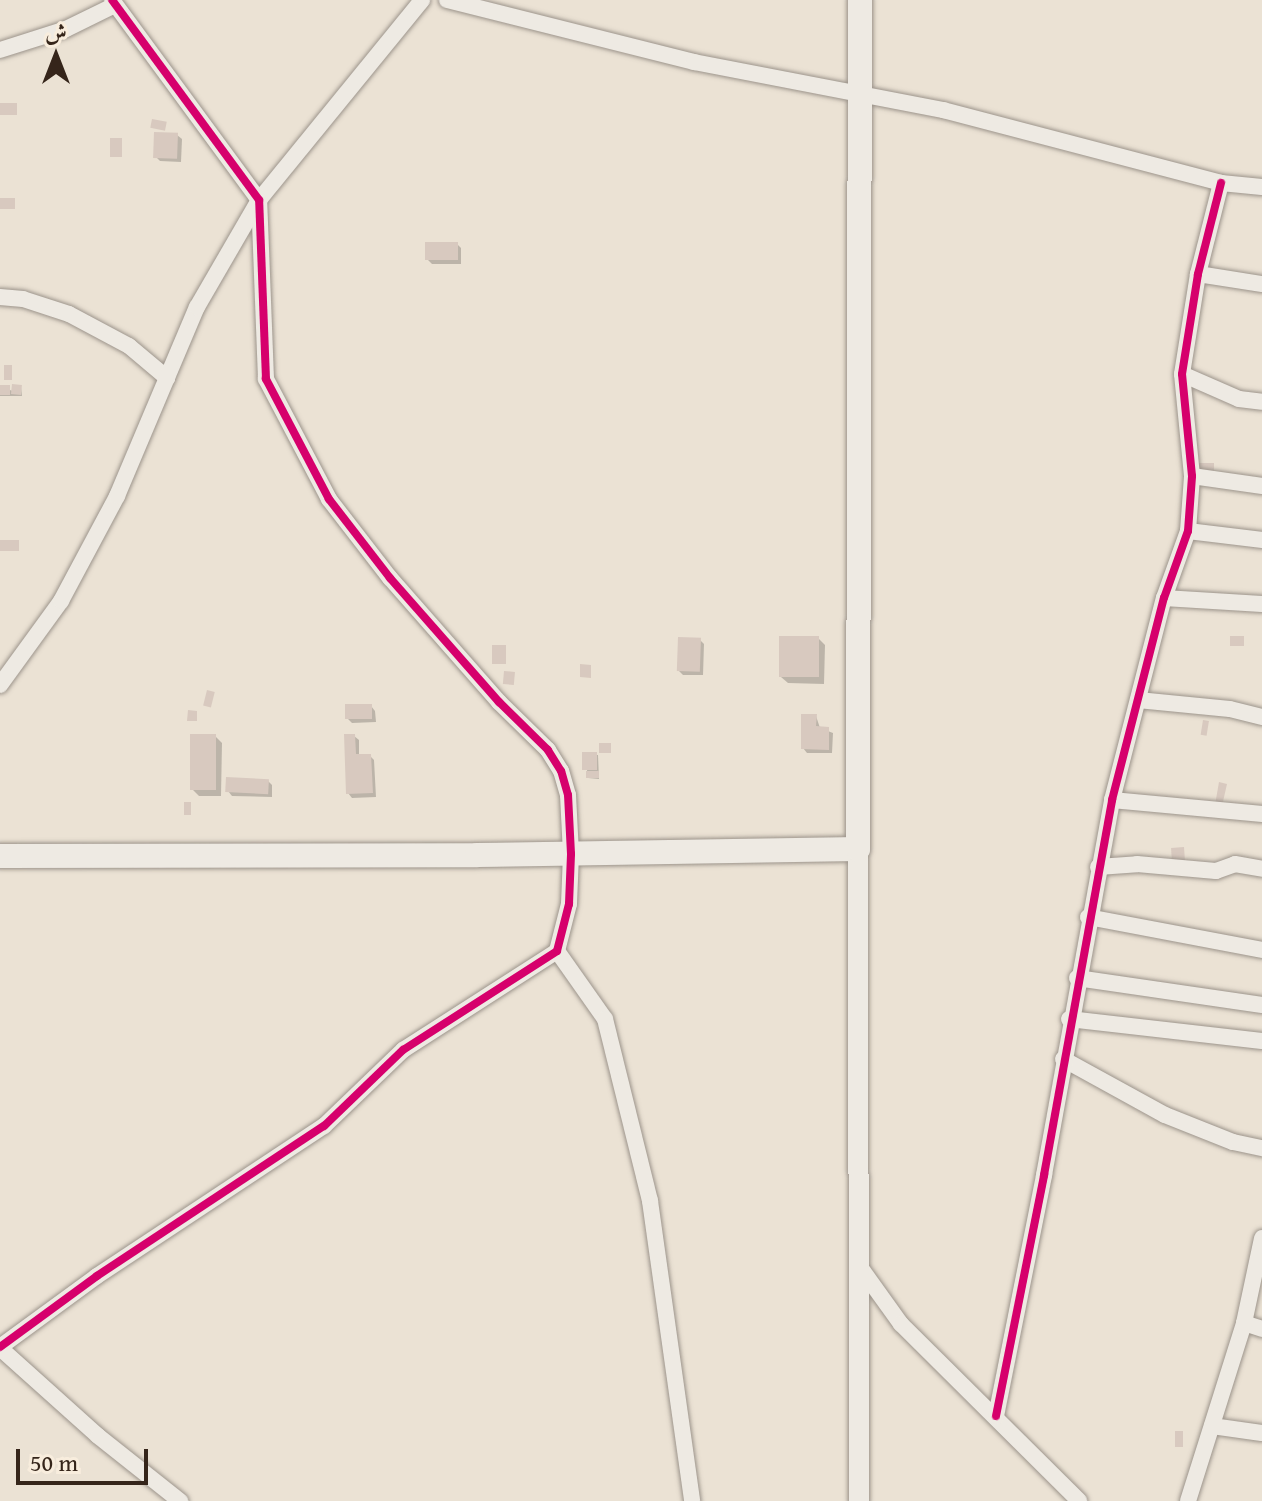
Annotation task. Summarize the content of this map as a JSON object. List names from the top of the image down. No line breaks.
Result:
{"scale_bar":"50 m","north":"top"}
